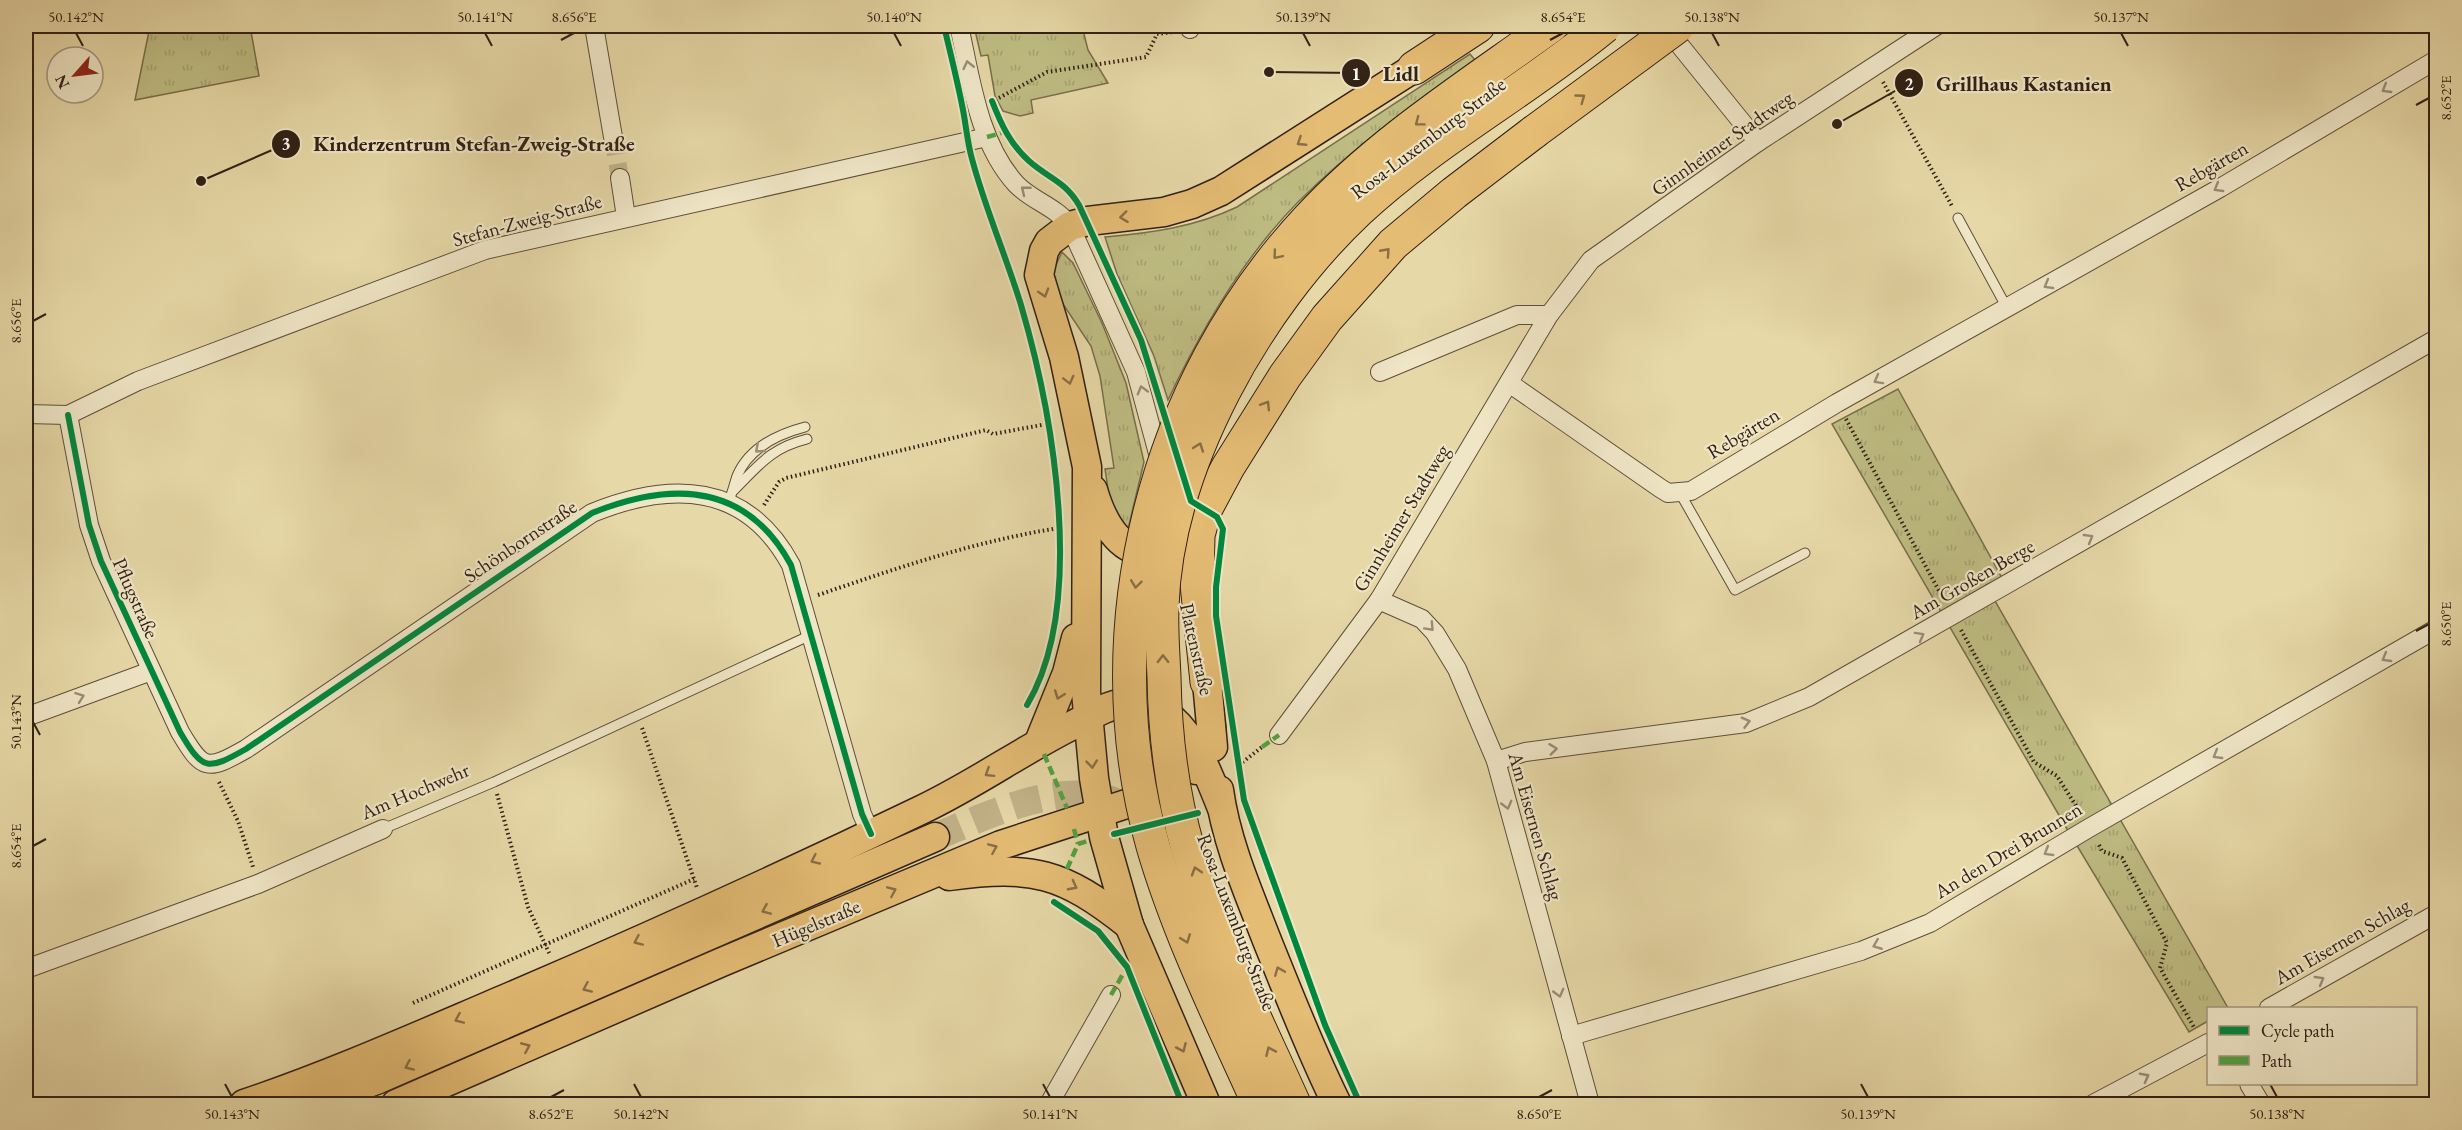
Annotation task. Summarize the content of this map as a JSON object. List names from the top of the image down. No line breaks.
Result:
{"streets":{"highway":["Rosa-Luxemburg-Straße"],"main road":["Platenstraße","Hügelstraße"],"street":["Ginnheimer Stadtweg","Rebgärten","Stefan-Zweig-Straße","Schönbornstraße","Am Großen Berge","Pflugstraße","Am Hochwehr","Am Eisernen Schlag","An den Drei Brunnen"]},"crossings":[["Ginnheimer Stadtweg","Am Eisernen Schlag"],["Stefan-Zweig-Straße","Pflugstraße"],["Schönbornstraße","Pflugstraße"],["Schönbornstraße","Am Hochwehr"],["Am Großen Berge","Am Eisernen Schlag"],["Platenstraße","Hügelstraße"],["Am Eisernen Schlag","An den Drei Brunnen"]],"one_way":["Rebgärten","Am Großen Berge","An den Drei Brunnen"],"places":["Lidl","Grillhaus Kastanien","Kinderzentrum Stefan-Zweig-Straße"],"legend":["Cycle path","Path"],"north":"bottom left","coordinates":["50.142°N","50.141°N","8.656°E","50.140°N","50.139°N","8.654°E","50.138°N","50.137°N","8.652°E","8.650°E","50.143°N"]}
